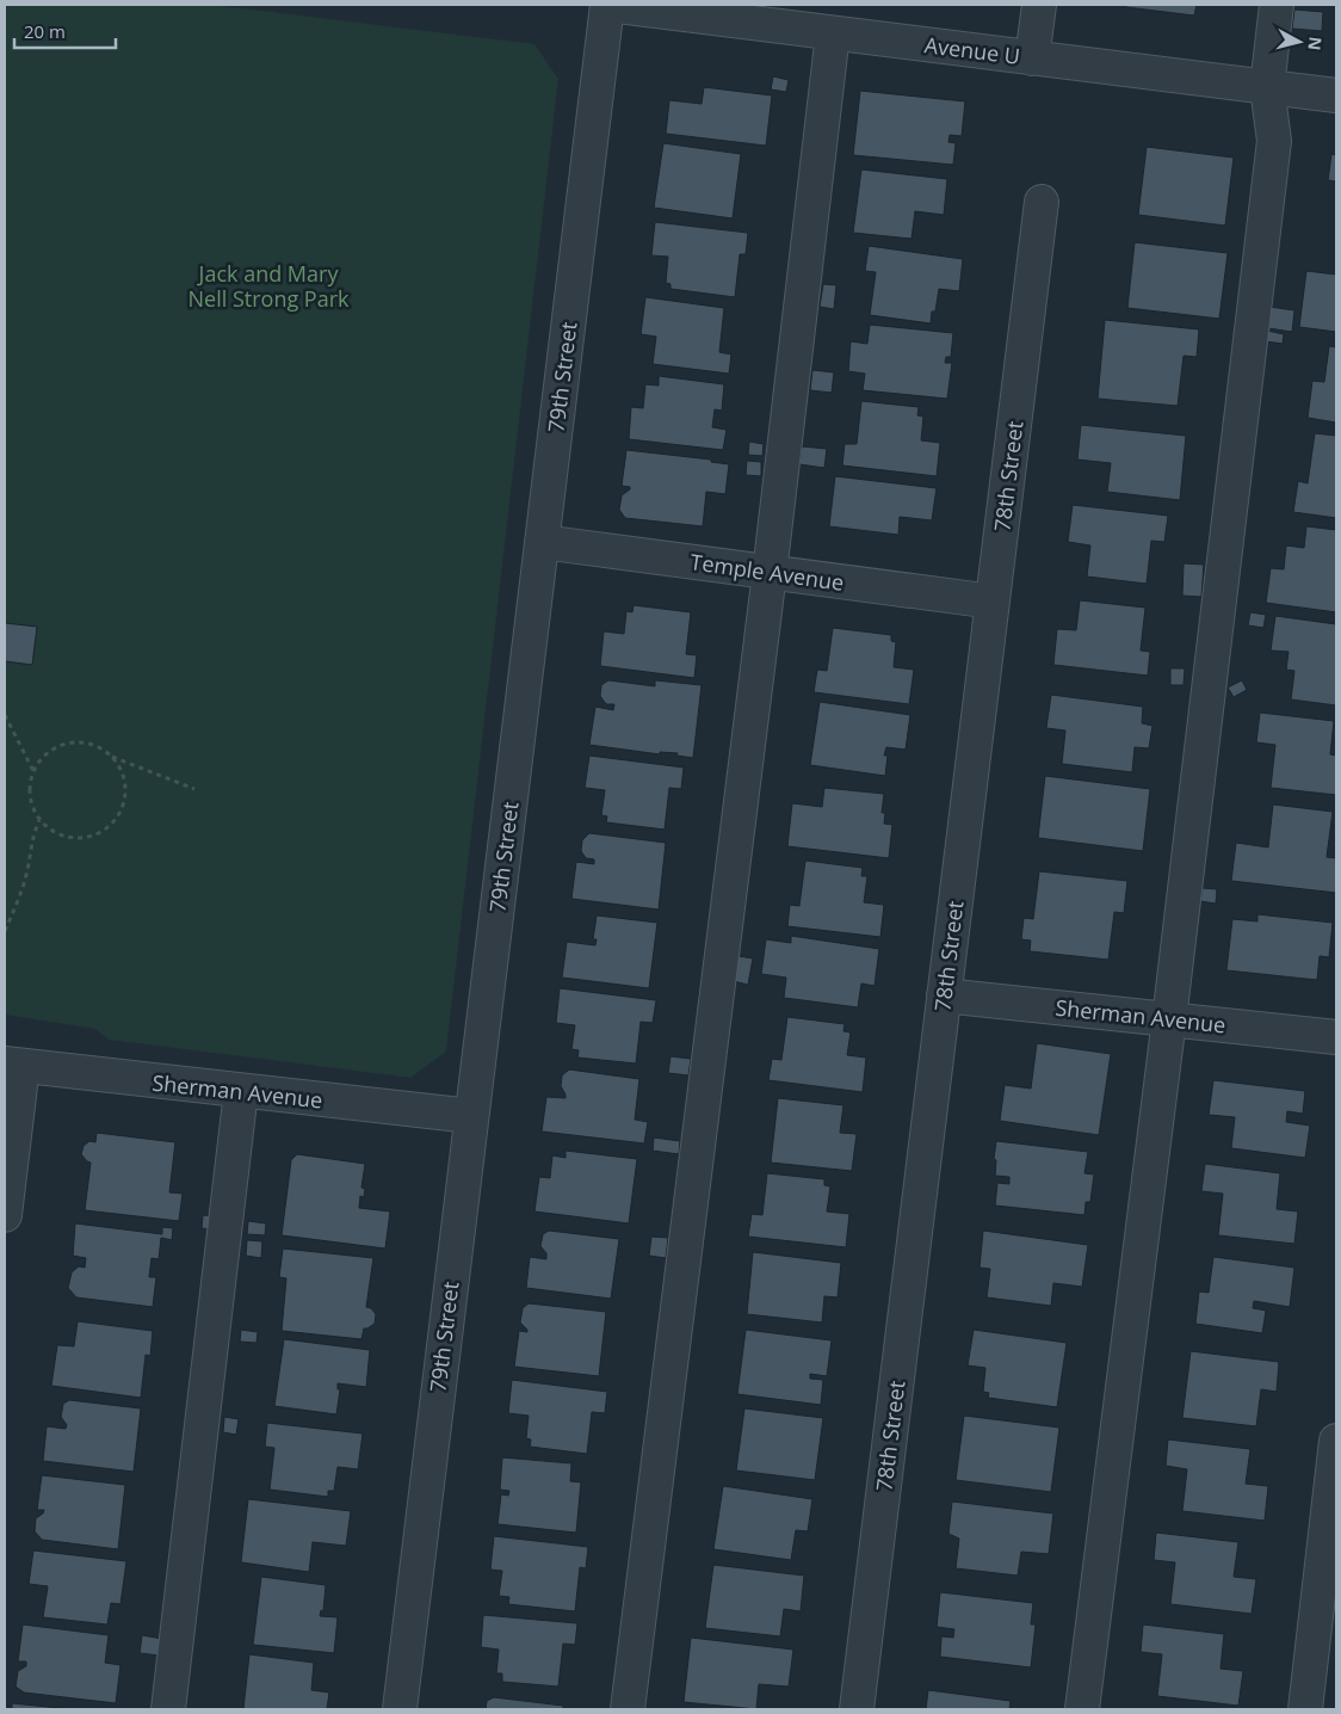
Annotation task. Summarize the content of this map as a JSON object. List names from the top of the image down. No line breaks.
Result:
{"streets":{"street":["Avenue U","79th Street","78th Street","Temple Avenue","Sherman Avenue"]},"crossings":[["Avenue U","79th Street"],["79th Street","Temple Avenue"],["79th Street","Sherman Avenue"],["78th Street","Temple Avenue"],["78th Street","Sherman Avenue"]],"parks":["Jack and Mary Nell Strong Park"],"scale_bar":"20 m","north":"right"}
